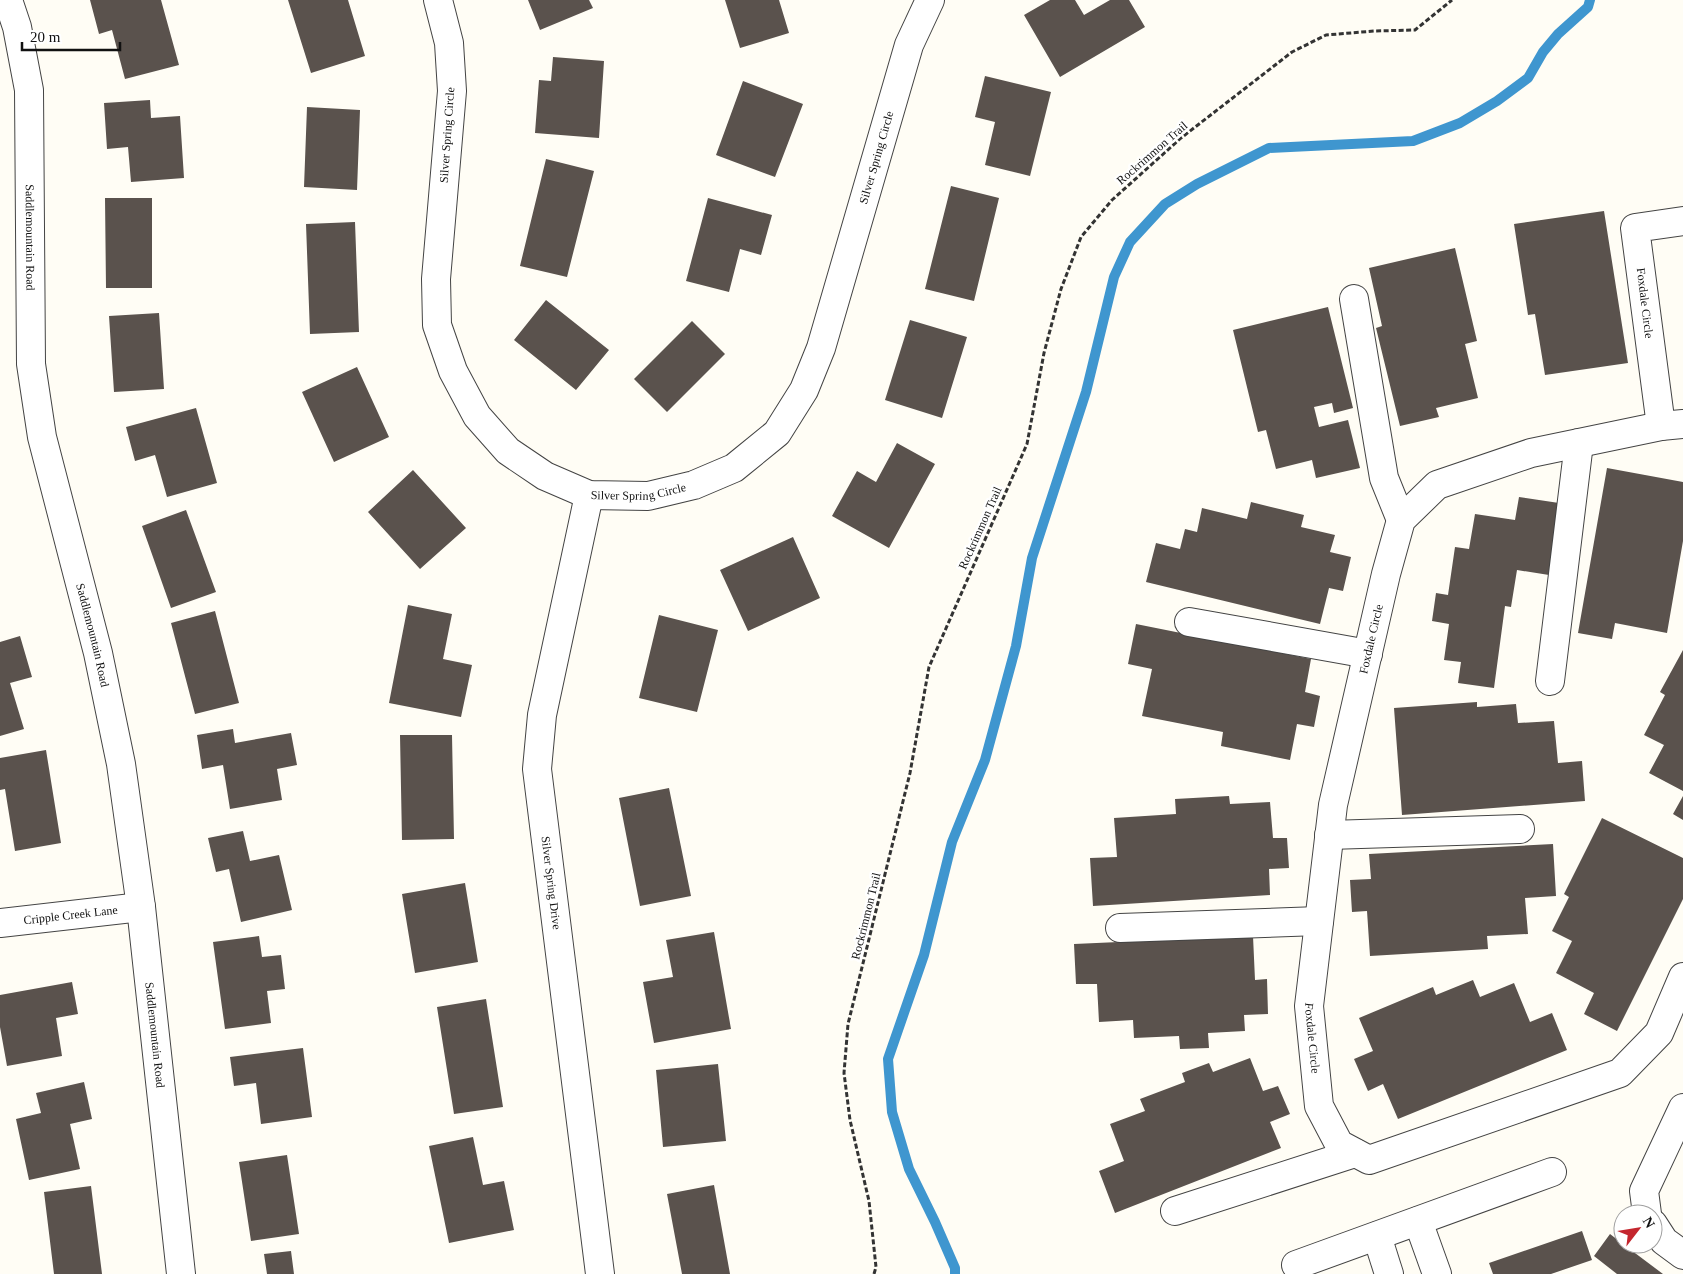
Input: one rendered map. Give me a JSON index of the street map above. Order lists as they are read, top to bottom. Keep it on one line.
{"streets":{"street":["Silver Spring Circle","Saddlemountain Road","Foxdale Circle","Silver Spring Drive","Cripple Creek Lane"],"path":["Rockrimmon Trail"]},"crossings":[["Silver Spring Circle","Silver Spring Drive"],["Saddlemountain Road","Cripple Creek Lane"]],"scale_bar":"20 m","north":"top right"}
